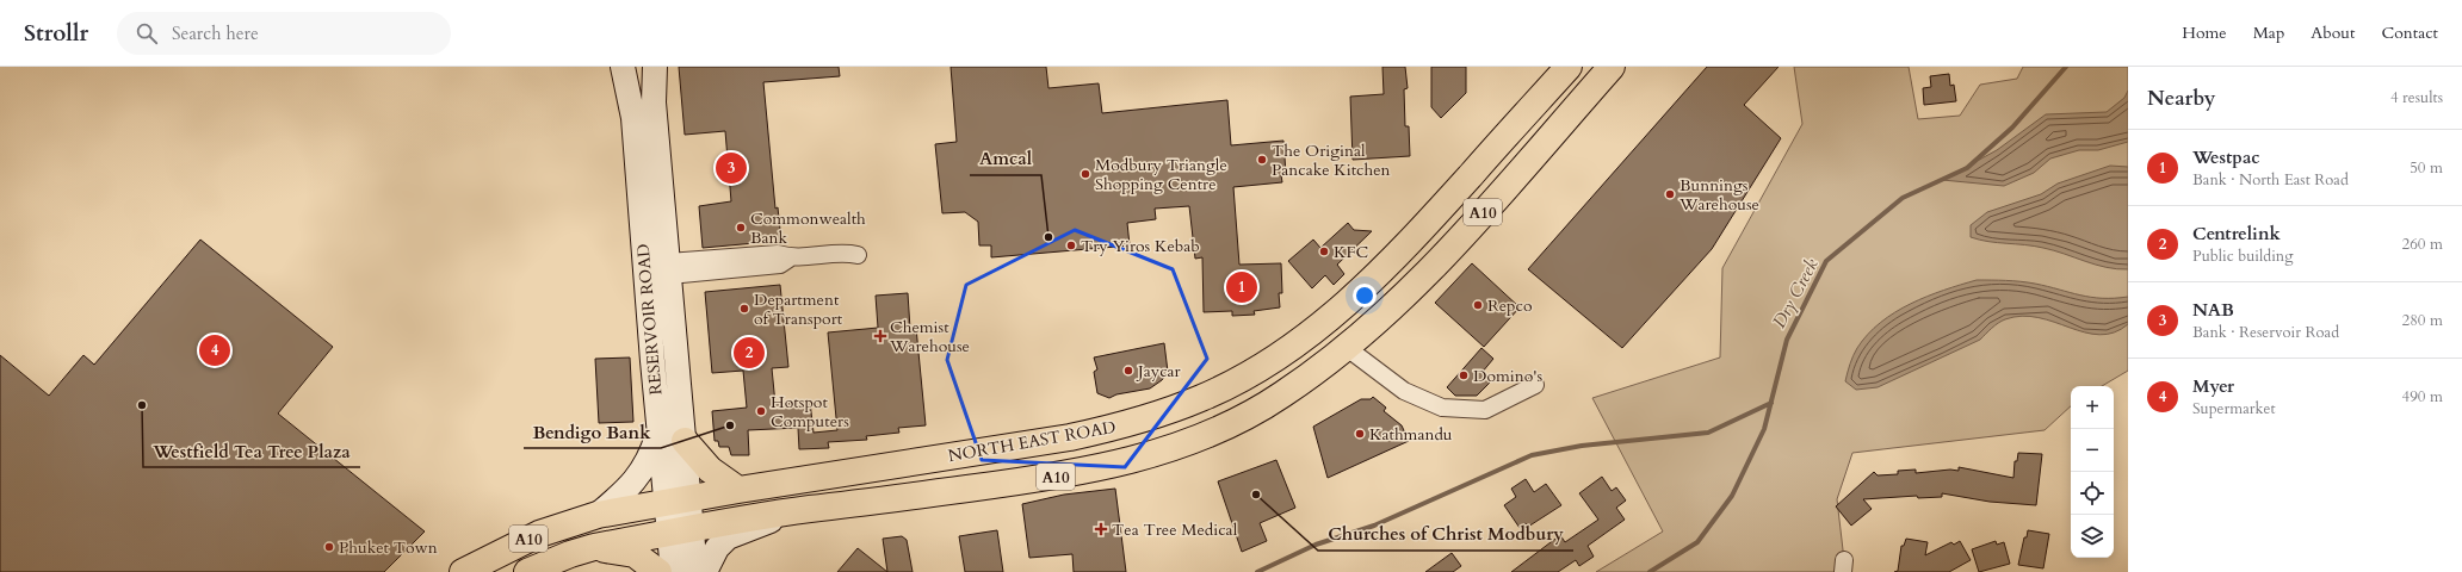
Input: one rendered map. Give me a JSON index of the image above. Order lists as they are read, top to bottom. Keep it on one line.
{"streets":{"highway":["A10","NORTH EAST ROAD"],"main road":["RESERVOIR ROAD"]},"crossings":[["A10","RESERVOIR ROAD"],["RESERVOIR ROAD","NORTH EAST ROAD"]],"water":["Dry Creek"],"places":{"other":["The Original Pancake Kitchen","Modbury Triangle Shopping Centre","Bunnings Warehouse","Commonwealth Bank","Amcal","Try Yiros Kebab","KFC","Repco","Department of Transport","Jaycar","Domino's","Westfield Tea Tree Plaza","Hotspot Computers","Bendigo Bank","Kathmandu","Churches of Christ Modbury","Phuket Town"],"health":["Chemist Warehouse","Tea Tree Medical"]},"page":{"header":"Strollr","search":"Search here","nav":["Home","Map","About","Contact"],"heading":["Nearby","4 results"],"list":[{"mark":"1","name":"Westpac","note":"Bank · North East Road","value":"50 m"},{"mark":"2","name":"Centrelink","note":"Public building","value":"260 m"},{"mark":"3","name":"NAB","note":"Bank · Reservoir Road","value":"280 m"},{"mark":"4","name":"Myer","note":"Supermarket","value":"490 m"}],"pins":["3","1","4","2"],"map_buttons":["+","−"]}}
